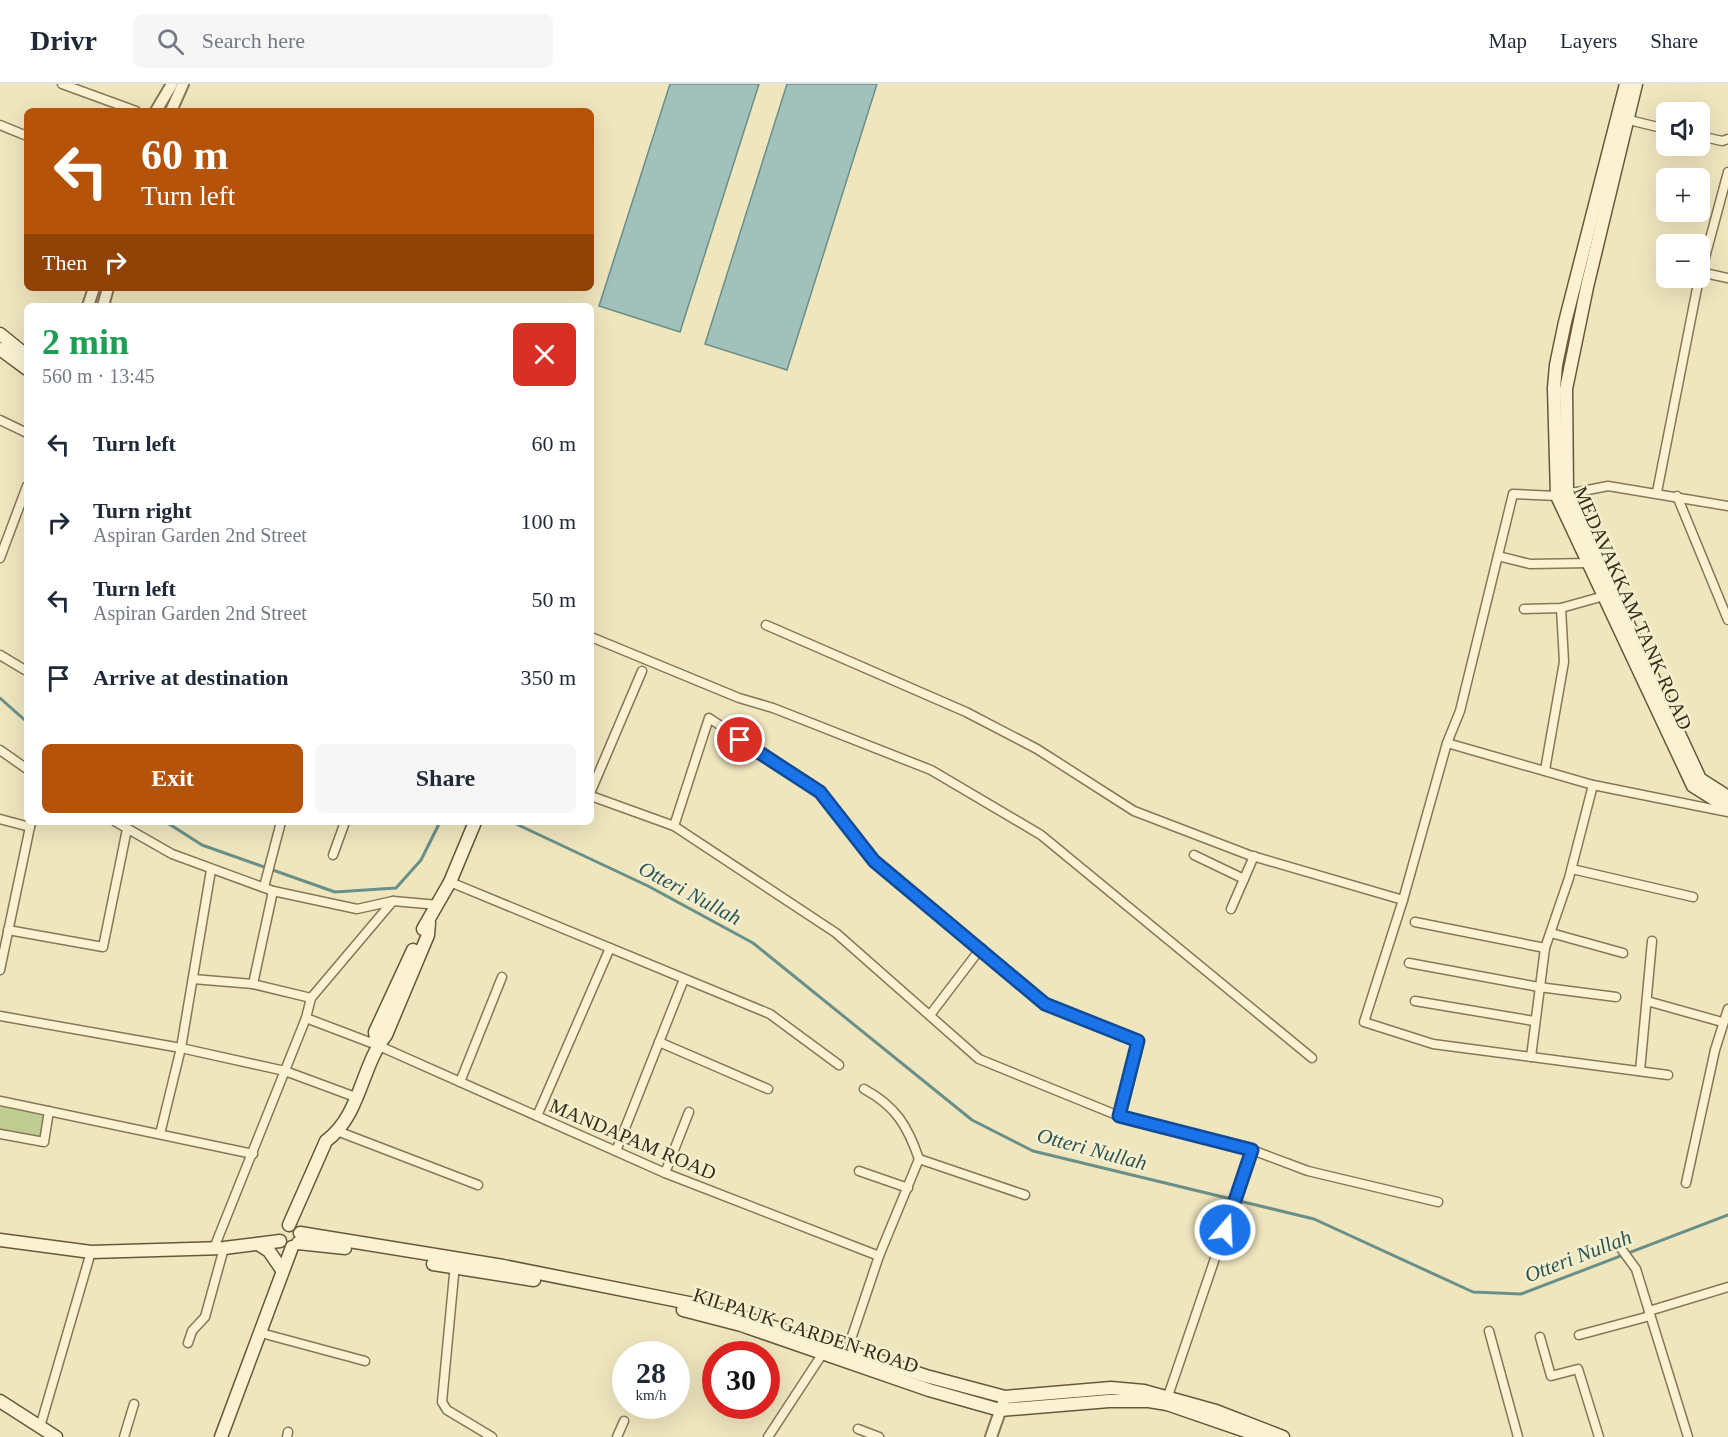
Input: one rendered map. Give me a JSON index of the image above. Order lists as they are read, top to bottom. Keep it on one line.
{"streets":{"main road":["MEDAVAKKAM TANK ROAD","KILPAUK GARDEN ROAD"],"street":["MANDAPAM ROAD"]},"water":["Otteri Nullah"],"page":{"header":"Drivr","search":"Search here","nav":["Map","Layers","Share"],"map_buttons":["+","−"],"turn":["60 m","Turn left"],"then":"Then","heading":["2 min","560 m · 13:45"],"list":[{"name":"Turn left","value":"60 m"},{"name":"Turn right","note":"Aspiran Garden 2nd Street","value":"100 m"},{"name":"Turn left","note":"Aspiran Garden 2nd Street","value":"50 m"},{"name":"Arrive at destination","value":"350 m"}],"buttons":["Exit","Share"],"speed":"28 km/h","limit":"30"}}
